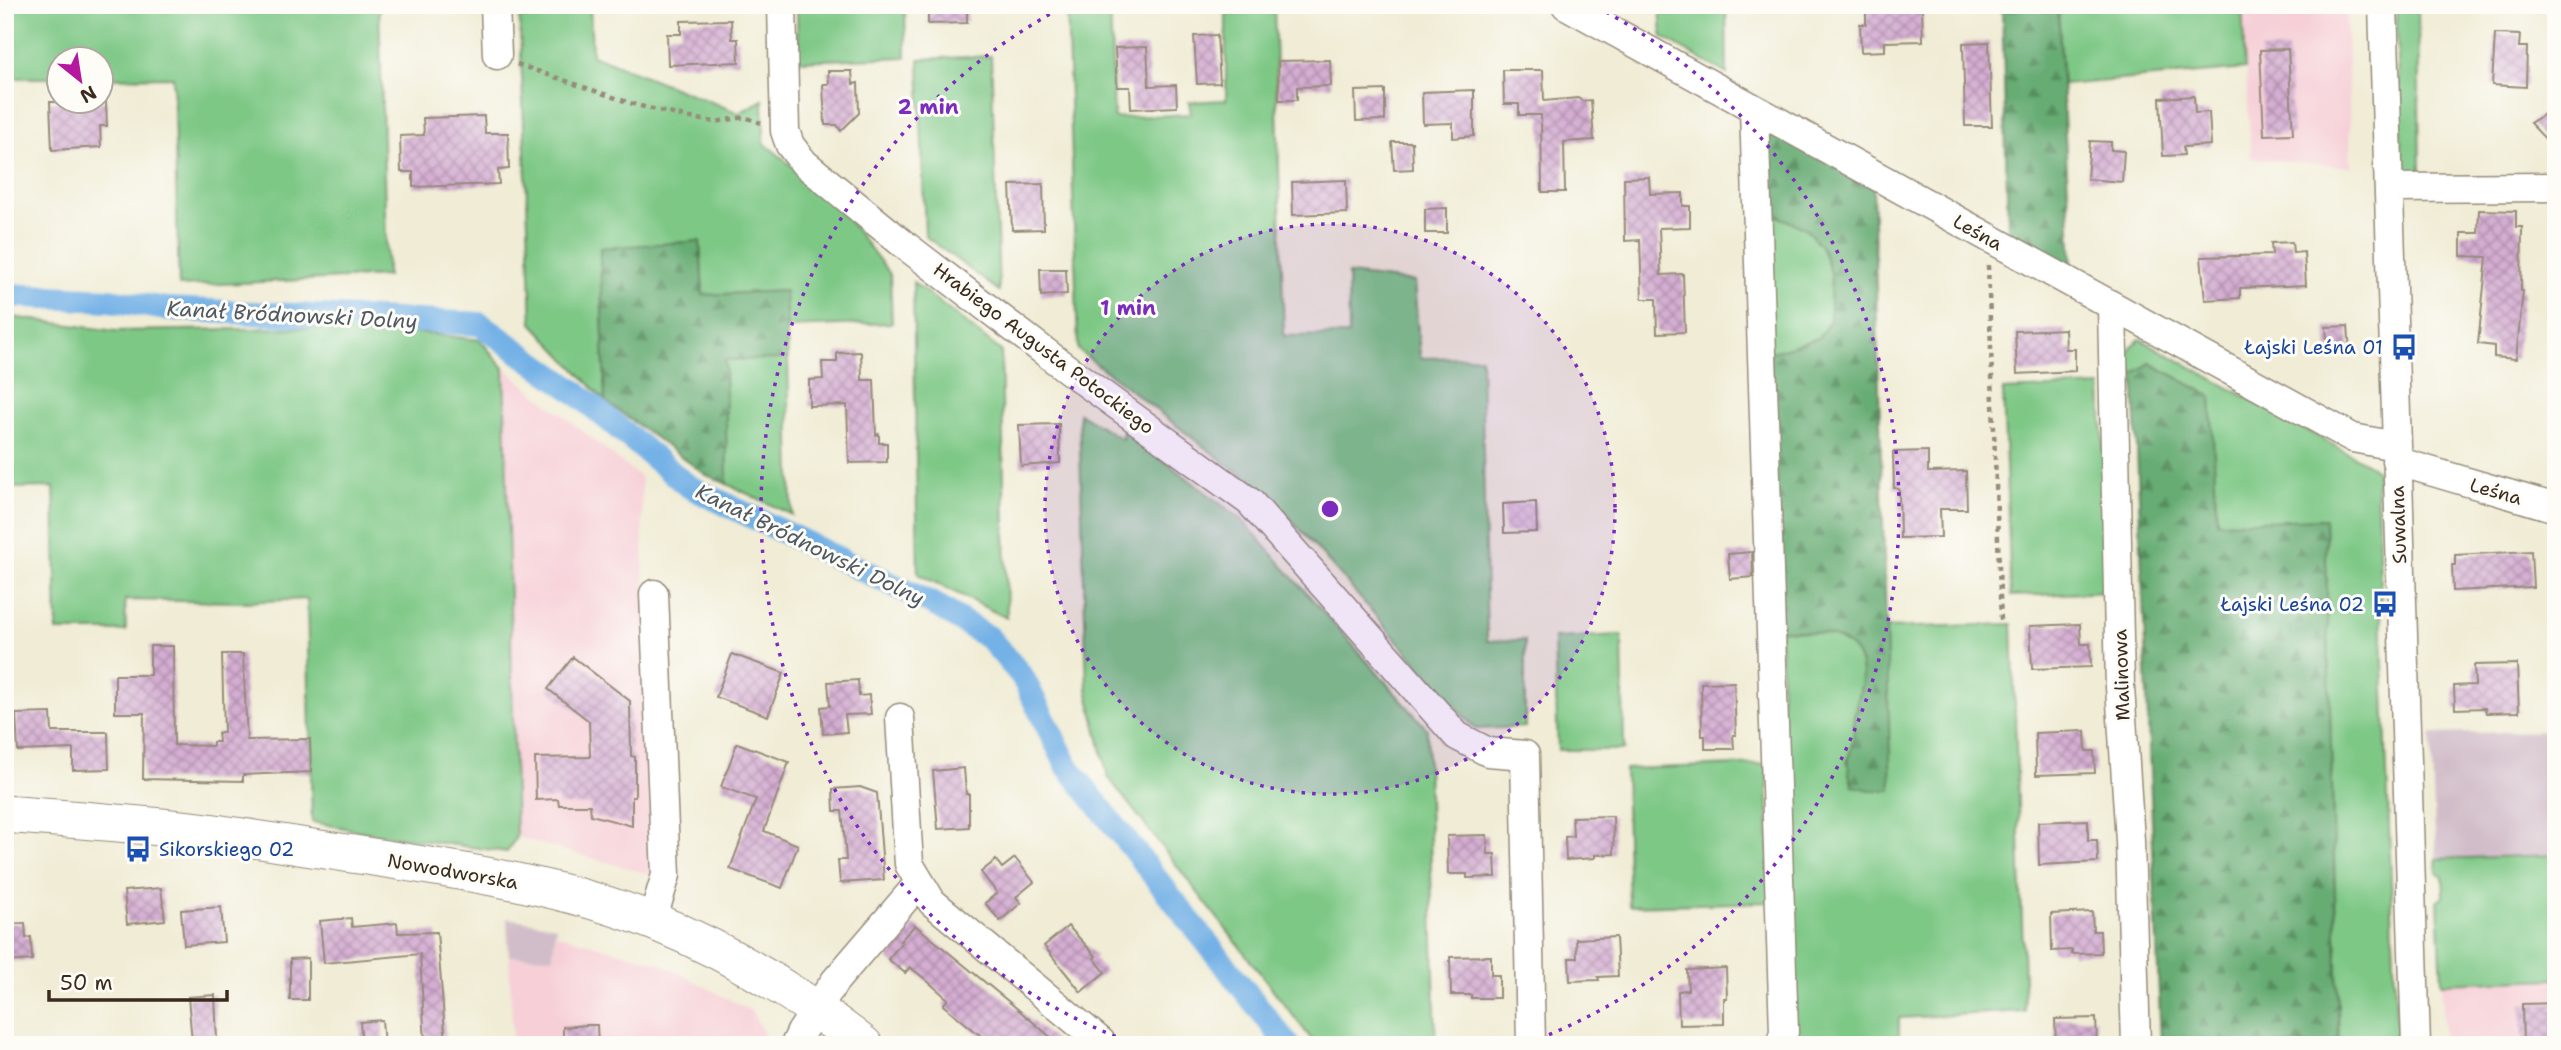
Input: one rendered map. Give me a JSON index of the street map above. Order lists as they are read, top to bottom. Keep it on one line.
{"streets":{"main road":["Nowodworska"],"street":["Leśna","Hrabiego Augusta Potockiego","Suwalna","Malinowa"]},"crossings":[["Leśna","Suwalna"],["Leśna","Malinowa"]],"water":["Kanał Bródnowski Dolny"],"places":{"bus stop":["Łajski Leśna 01","Łajski Leśna 02","Sikorskiego 02"]},"scale_bar":"50 m","north":"bottom right","rings":["2 min","1 min"]}
